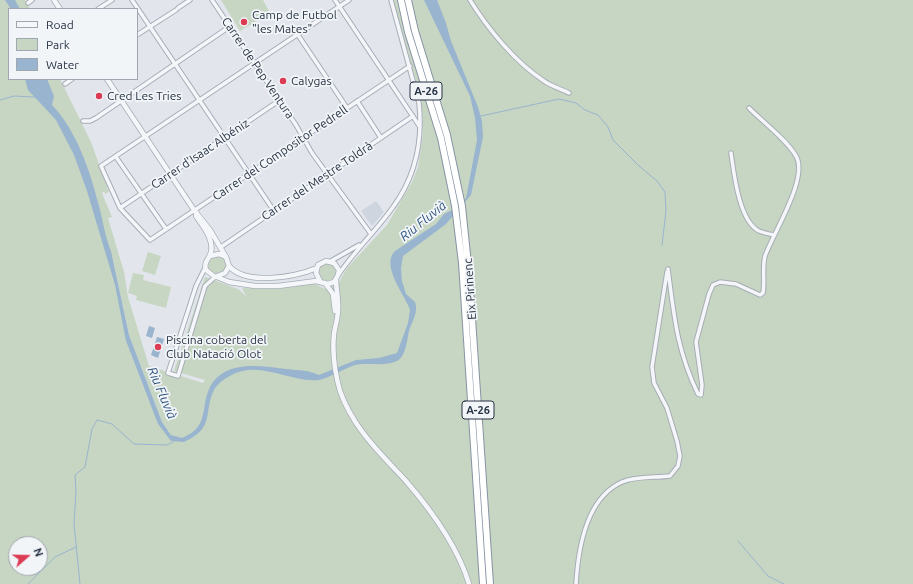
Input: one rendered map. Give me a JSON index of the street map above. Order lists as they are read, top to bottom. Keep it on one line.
{"streets":{"highway":["A-26","Eix Pirinenc"],"street":["Carrer de Pep Ventura","Carrer del Compositor Pedrell","Carrer d'Isaac Albéniz","Carrer del Mestre Toldrà"]},"crossings":[["Carrer de Pep Ventura","Carrer del Compositor Pedrell"],["Carrer de Pep Ventura","Carrer d'Isaac Albéniz"],["Carrer de Pep Ventura","Carrer del Mestre Toldrà"],["Carrer del Compositor Pedrell","Carrer d'Isaac Albéniz"]],"water":["Riu Fluvià"],"places":["Camp de Futbol \"les Mates\"","Calygas","Cred Les Tries","Piscina coberta del Club Natació Olot"],"legend":["Road","Park","Water"],"north":"right"}
